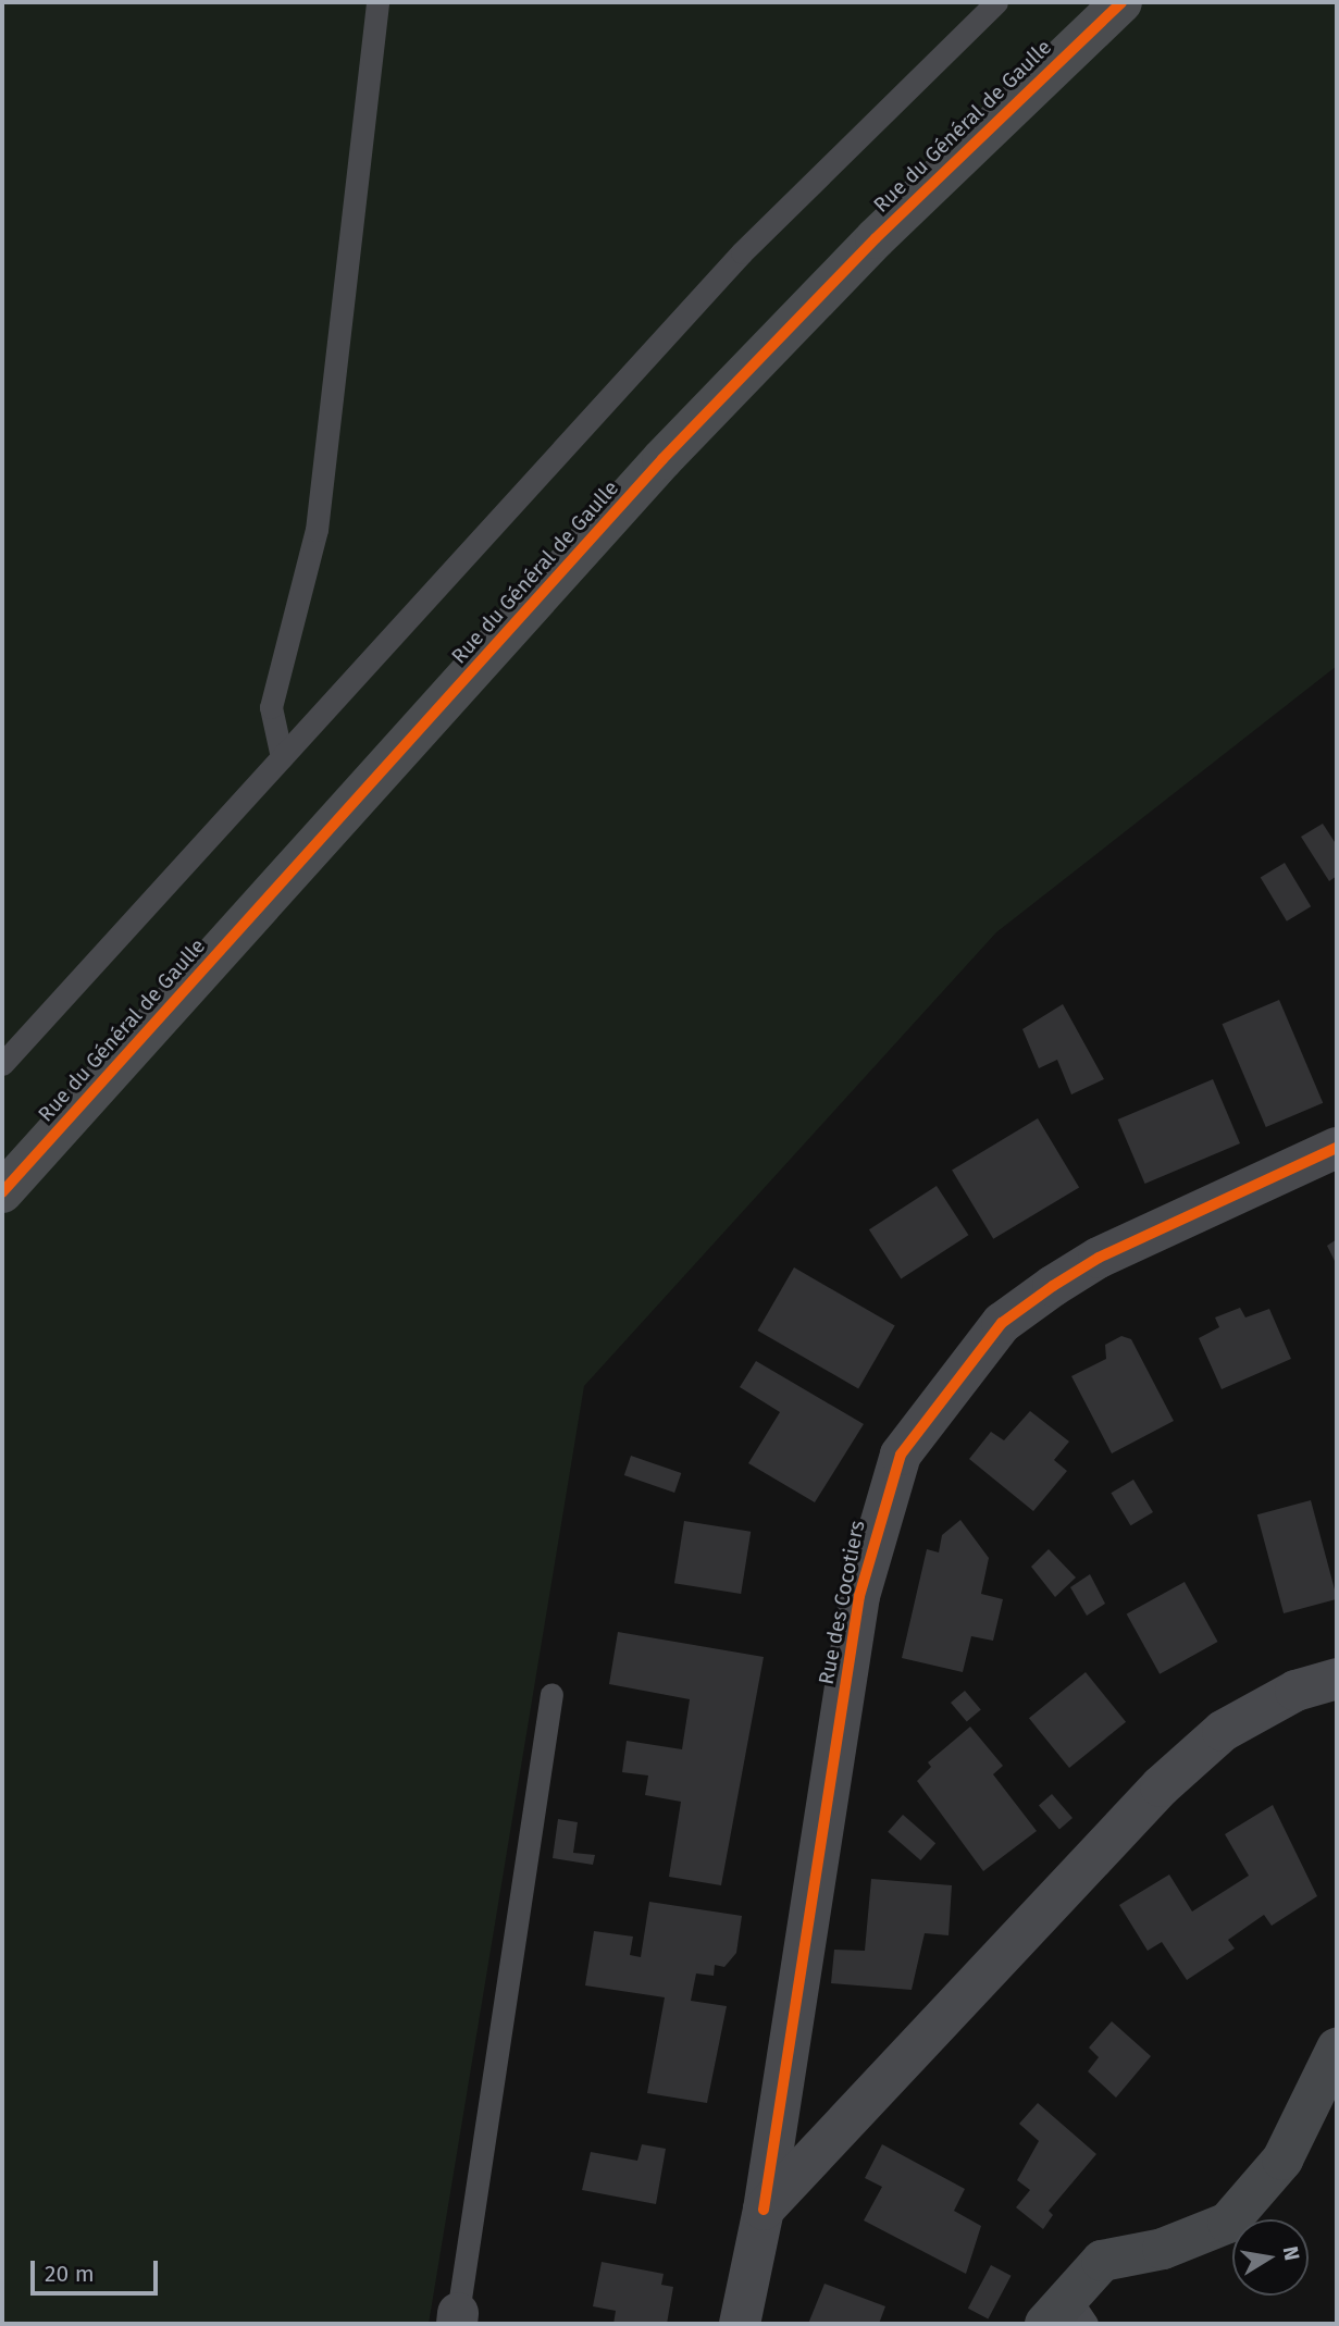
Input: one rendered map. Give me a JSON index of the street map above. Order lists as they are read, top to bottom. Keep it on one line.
{"streets":{"main road":["Rue du Général de Gaulle"],"street":["Rue des Cocotiers"]},"scale_bar":"20 m","north":"right"}
